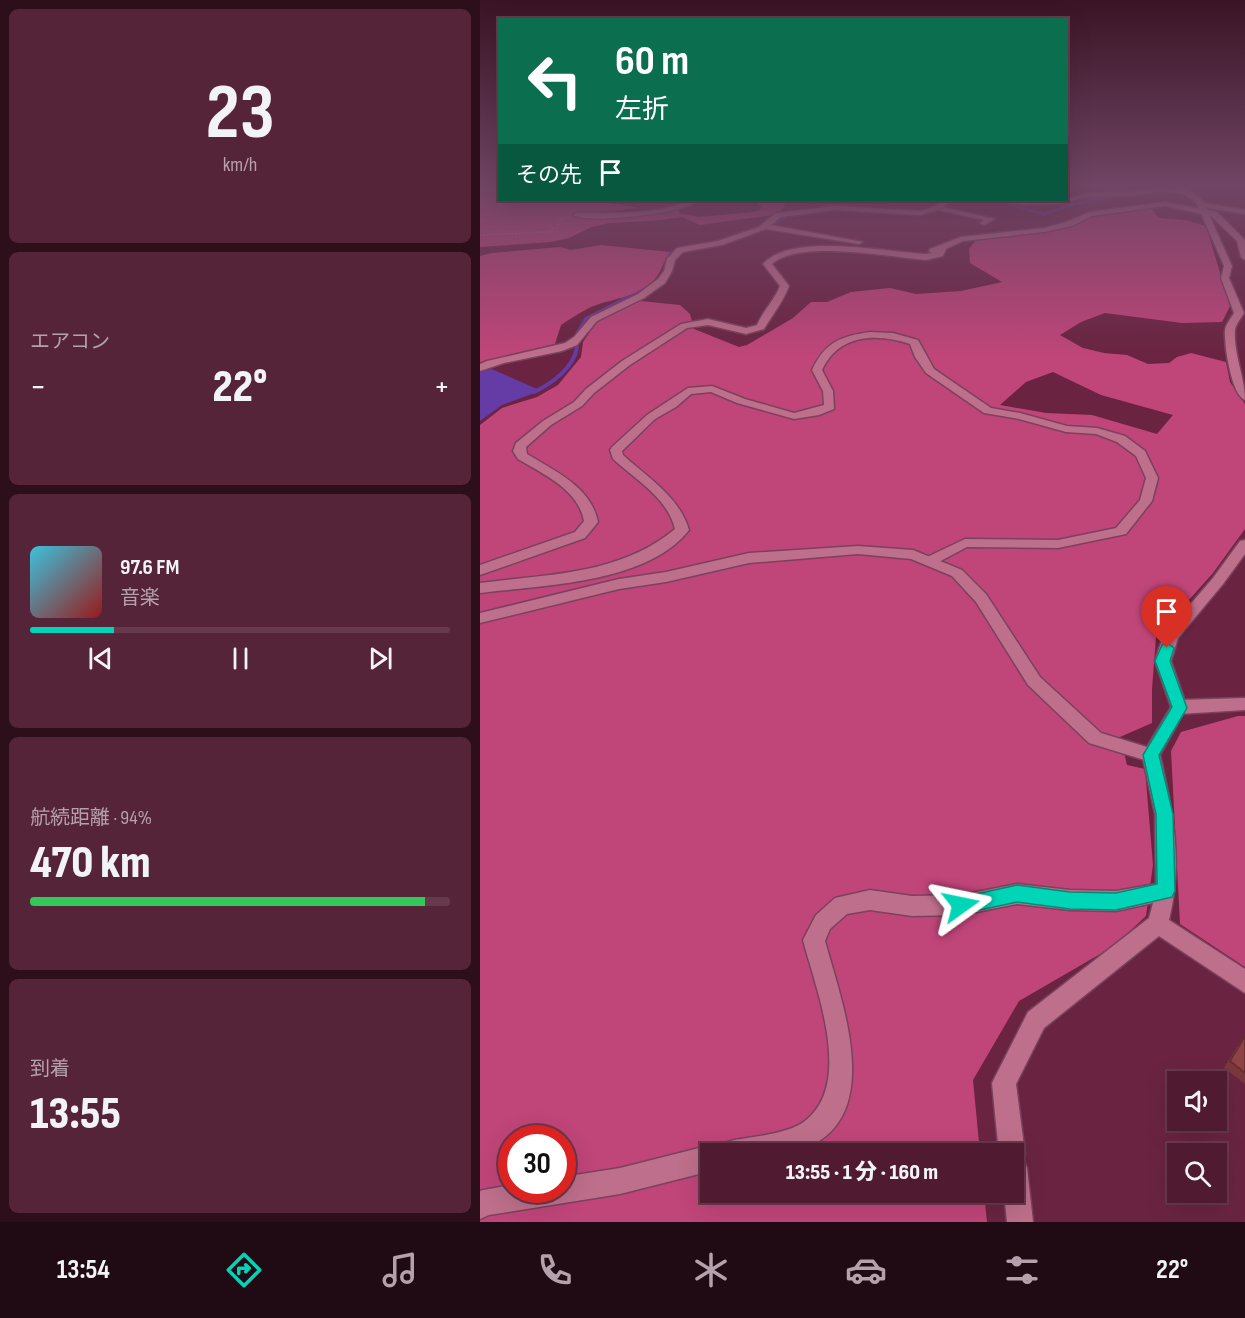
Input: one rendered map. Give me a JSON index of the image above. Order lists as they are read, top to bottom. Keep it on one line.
{"page":{"tile":[["23","km/h"],"エアコン",["航続距離 · 94%","470 km"],["到着","13:55"]],"turn":["60 m","左折"],"then":"その先","heat":["−","22°","+"],"song":["97.6 FM","音楽"],"limit":"30","trip":"13:55 · 1 分 · 160 m","tabs":["13:54","22°"]}}
